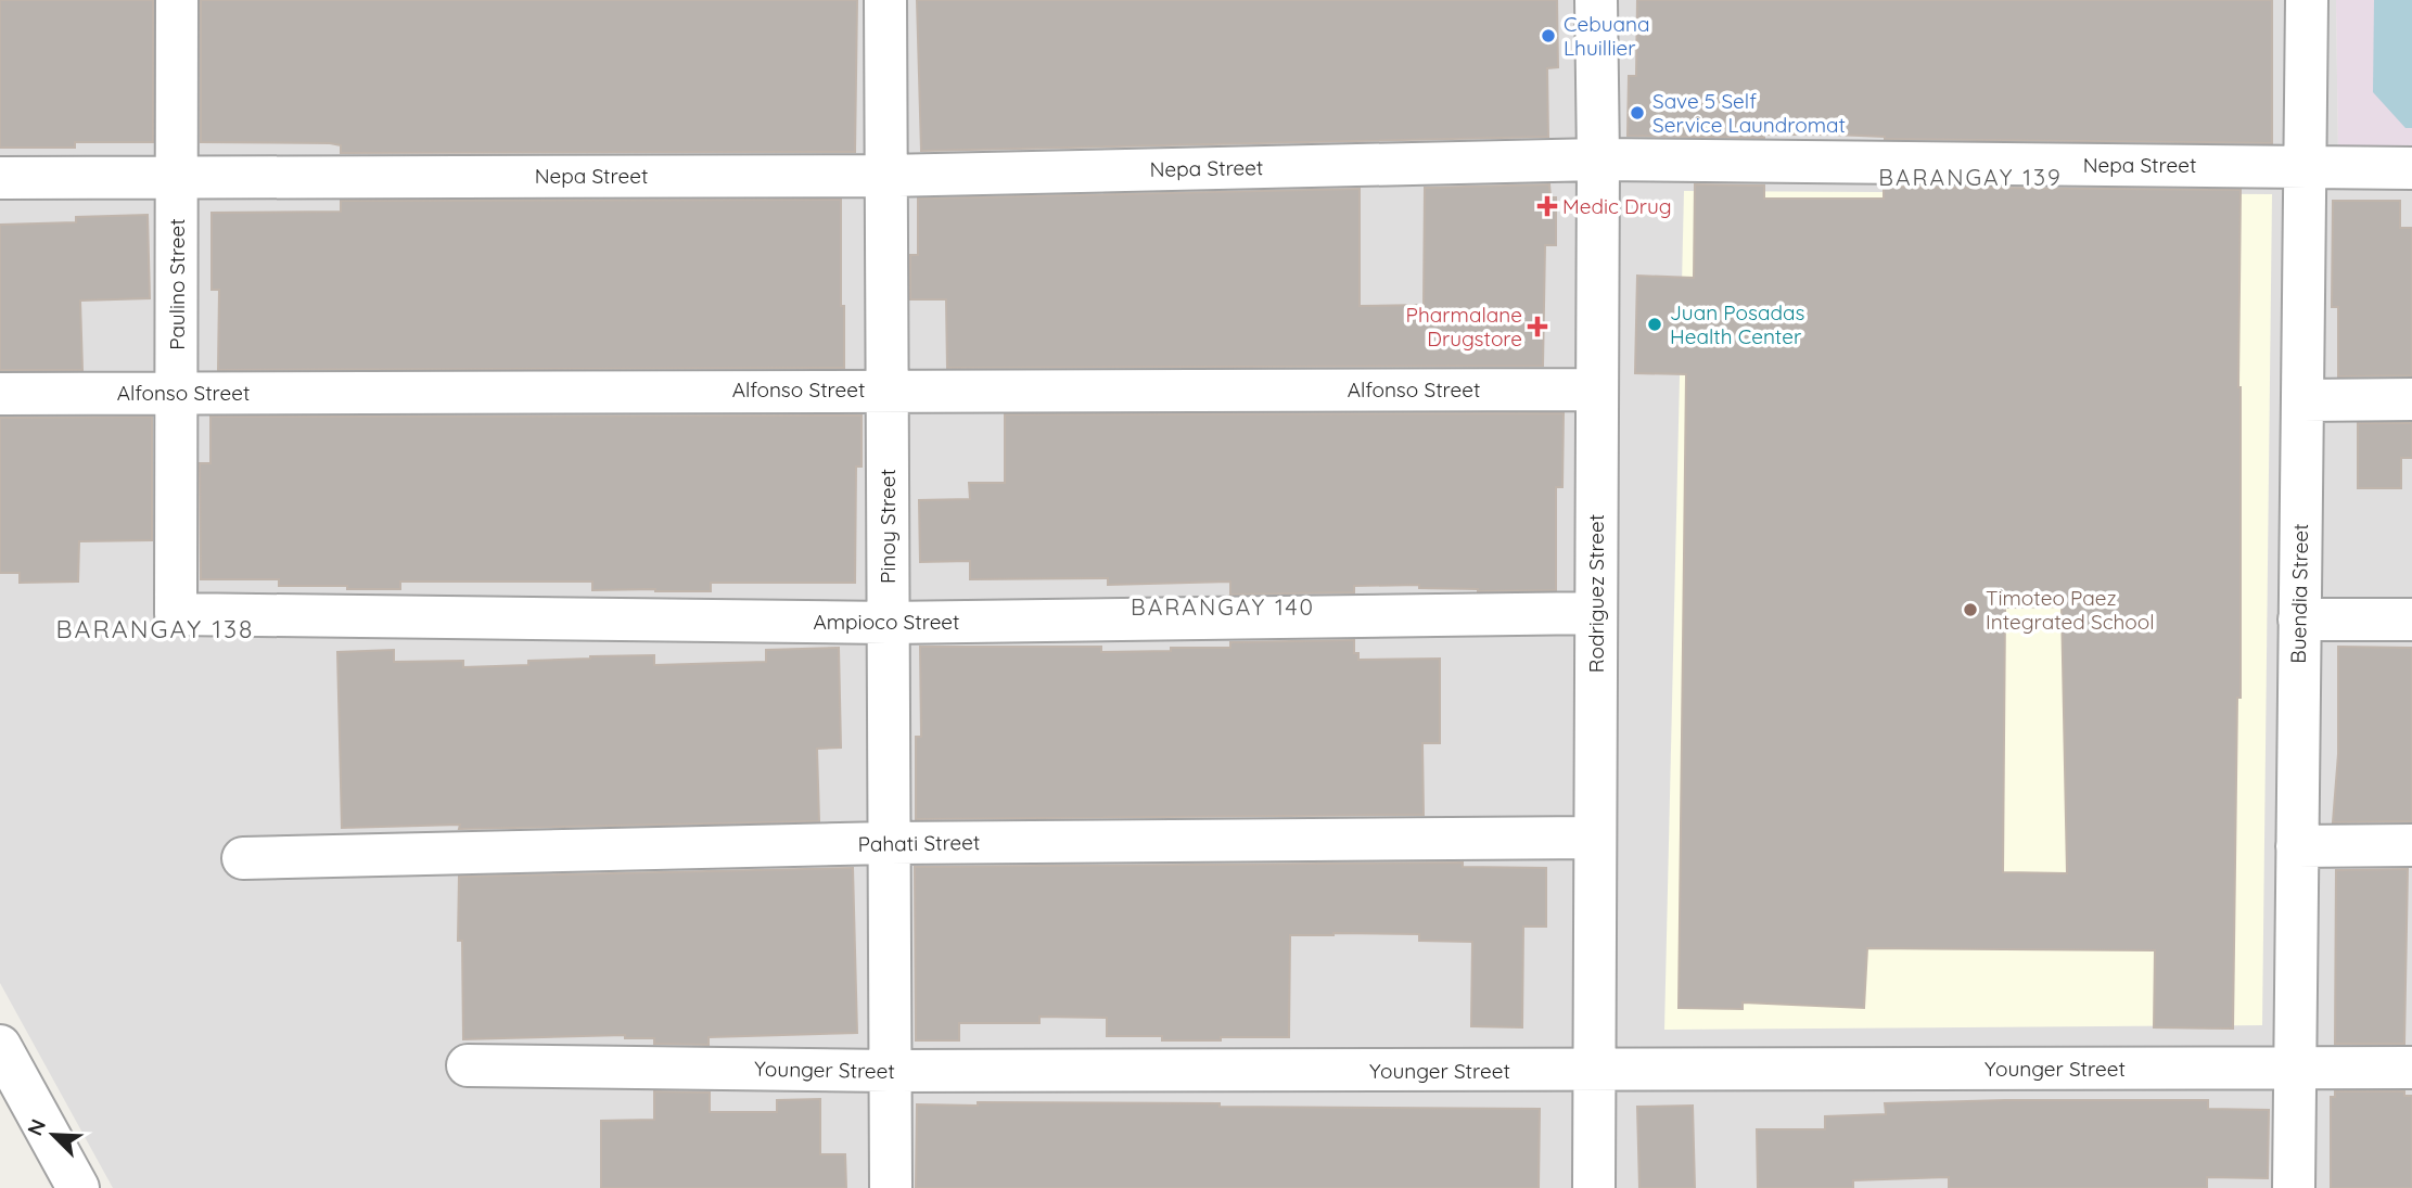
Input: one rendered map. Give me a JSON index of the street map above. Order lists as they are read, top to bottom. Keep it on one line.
{"streets":{"street":["Nepa Street","Paulino Street","Alfonso Street","Pinoy Street","Rodriguez Street","Buendia Street","Ampioco Street","Pahati Street","Younger Street"]},"crossings":[["Nepa Street","Paulino Street"],["Nepa Street","Pinoy Street"],["Nepa Street","Rodriguez Street"],["Nepa Street","Buendia Street"],["Paulino Street","Alfonso Street"],["Paulino Street","Ampioco Street"],["Alfonso Street","Pinoy Street"],["Alfonso Street","Rodriguez Street"],["Pinoy Street","Ampioco Street"],["Pinoy Street","Pahati Street"],["Pinoy Street","Younger Street"],["Rodriguez Street","Ampioco Street"],["Rodriguez Street","Pahati Street"],["Rodriguez Street","Younger Street"],["Buendia Street","Younger Street"]],"districts":["BARANGAY 139","BARANGAY 140","BARANGAY 138"],"places":{"other":["Cebuana Lhuillier","Save 5 Self Service Laundromat","Juan Posadas Health Center","Timoteo Paez Integrated School"],"health":["Medic Drug","Pharmalane Drugstore"]},"north":"top left"}
